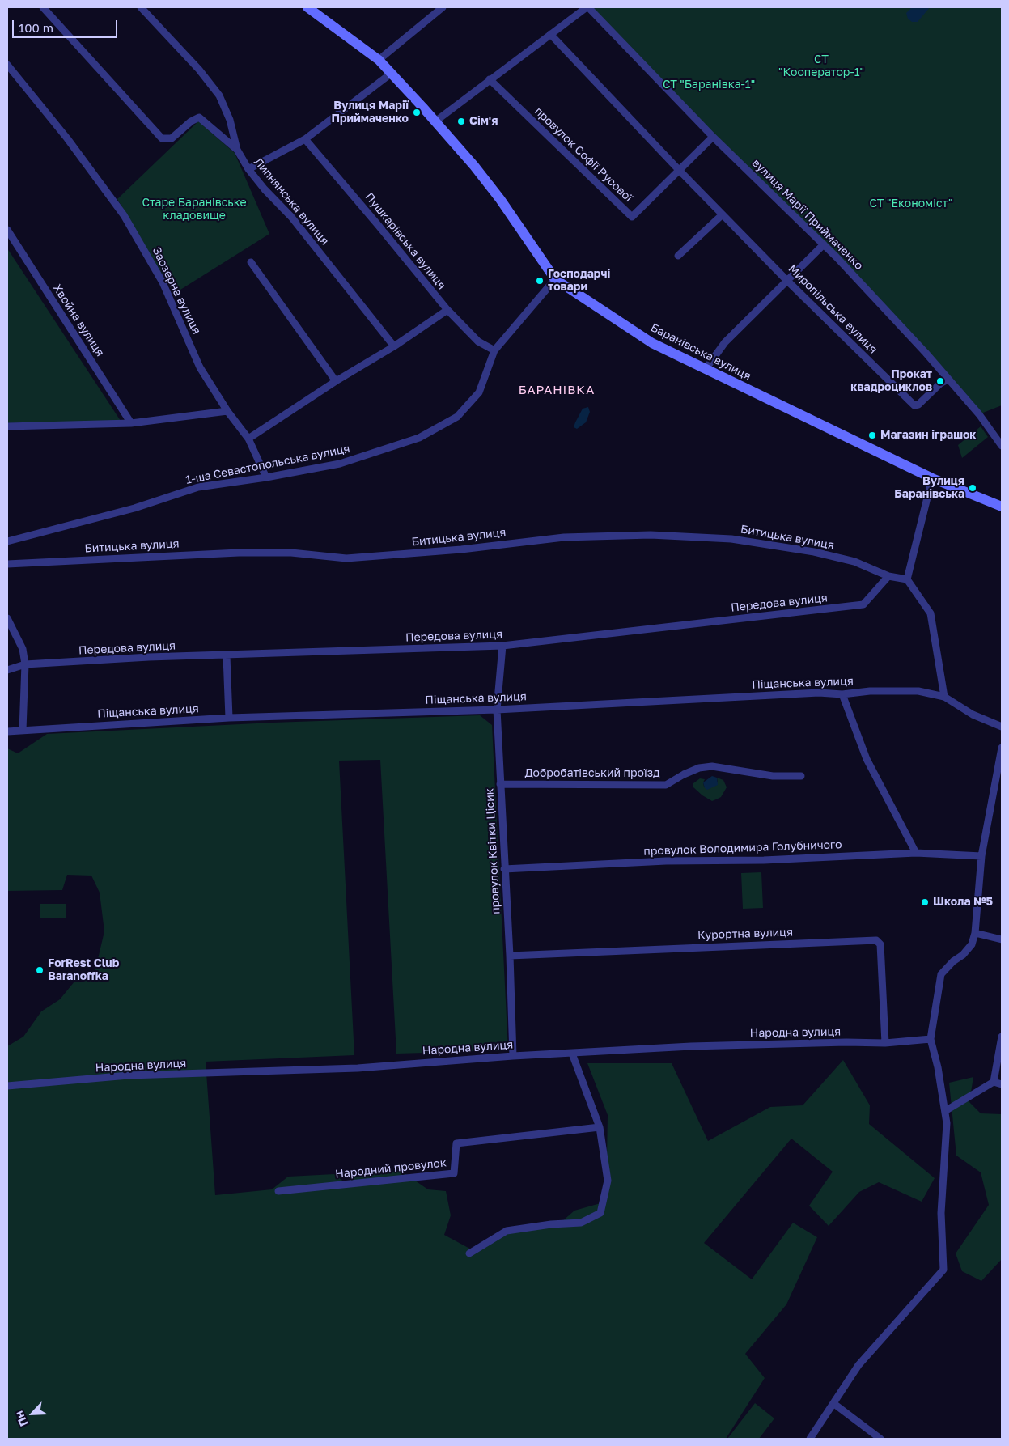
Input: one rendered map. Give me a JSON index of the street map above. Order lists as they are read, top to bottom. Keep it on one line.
{"streets":{"main road":["Баранівська вулиця"],"street":["провулок Софії Русової","Липнянська вулиця","вулиця Марії Приймаченко","Пушкарівська вулиця","Заозерна вулиця","Миропільська вулиця","Хвойна вулиця","1-ша Севастопольська вулиця","Битицька вулиця","Передова вулиця","Піщанська вулиця","Добробатівський проїзд","провулок Володимира Голубничого","провулок Квітки Цісик","Курортна вулиця","Народна вулиця","Народний провулок"]},"crossings":[["провулок Софії Русової","вулиця Марії Приймаченко"],["провулок Софії Русової","Миропільська вулиця"],["вулиця Марії Приймаченко","Миропільська вулиця"],["вулиця Марії Приймаченко","Баранівська вулиця"],["Пушкарівська вулиця","1-ша Севастопольська вулиця"],["Заозерна вулиця","1-ша Севастопольська вулиця"],["Баранівська вулиця","1-ша Севастопольська вулиця"],["Битицька вулиця","Передова вулиця"],["Передова вулиця","провулок Квітки Цісик"],["Піщанська вулиця","провулок Квітки Цісик"],["Добробатівський проїзд","провулок Квітки Цісик"],["провулок Володимира Голубничого","провулок Квітки Цісик"],["провулок Квітки Цісик","Курортна вулиця"],["провулок Квітки Цісик","Народна вулиця"],["Курортна вулиця","Народна вулиця"]],"districts":["БАРАНІВКА"],"parks":["СТ \"Кооператор-1\"","СТ \"Баранівка-1\"","Старе Баранівське кладовище","СТ \"Економіст\""],"places":["Вулиця Марії Приймаченко","Сім'я","Господарчі товари","Прокат квадроциклов","Магазин іграшок","Вулиця Баранівська","Школа №5","ForRest Club Baranoffka"],"scale_bar":"100 m","north":"bottom left"}
